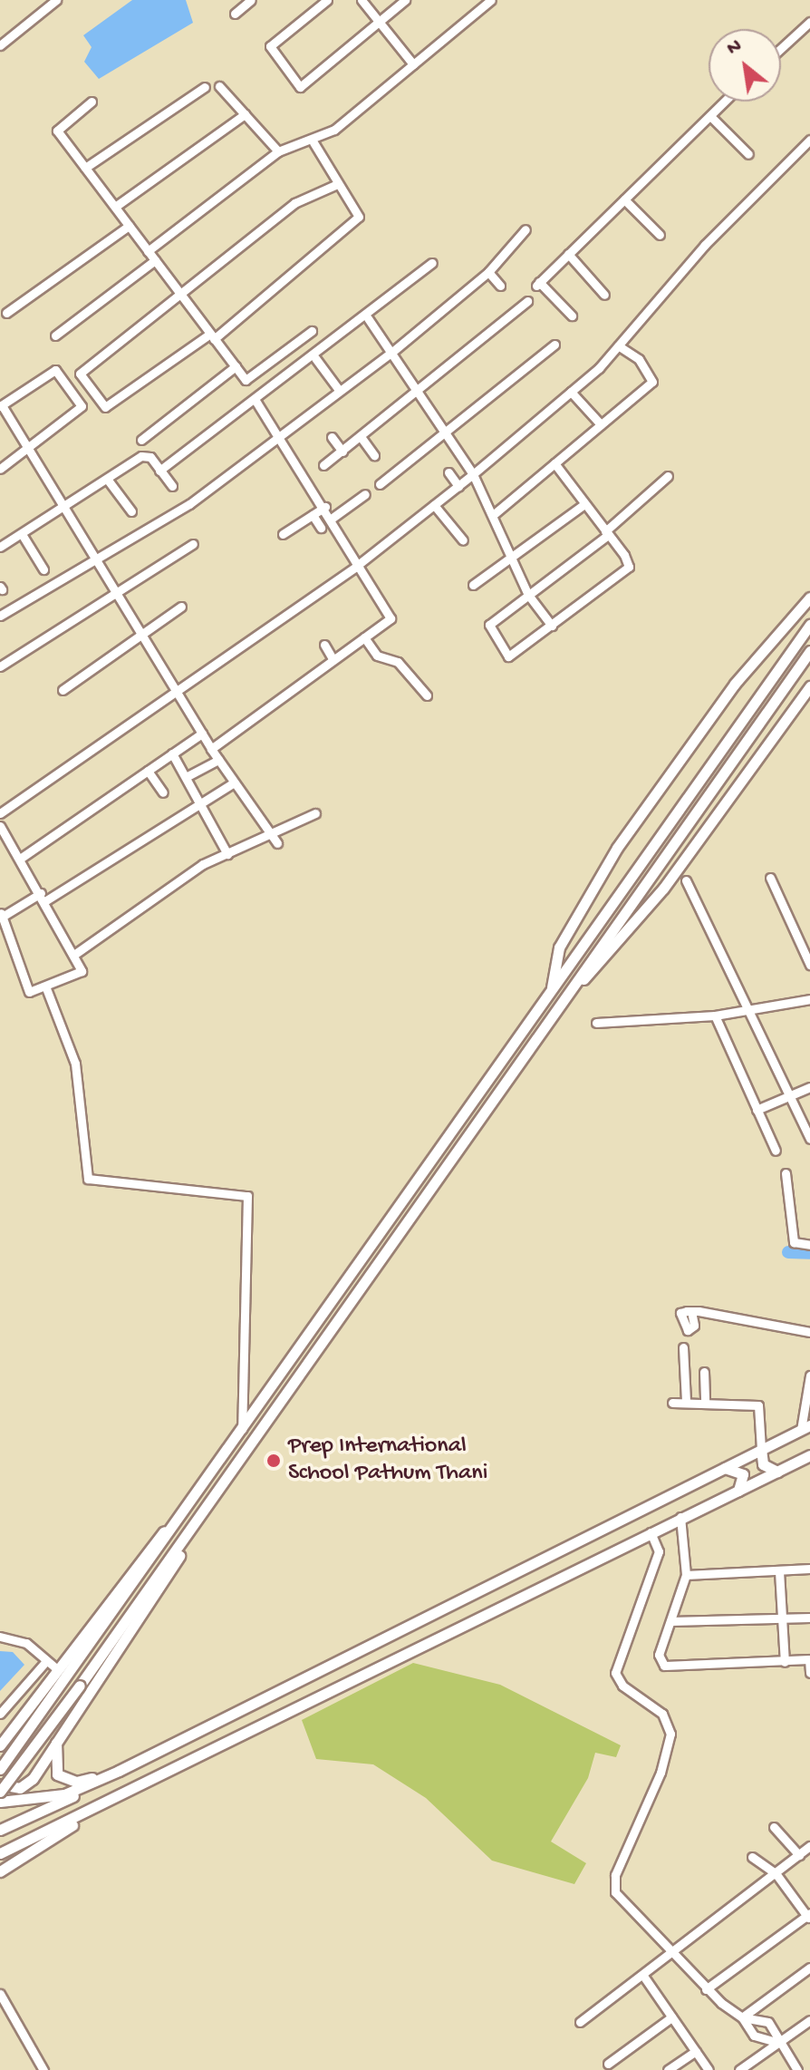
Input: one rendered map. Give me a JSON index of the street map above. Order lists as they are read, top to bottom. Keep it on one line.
{"places":["Prep International School Pathum Thani"],"north":"top left"}
